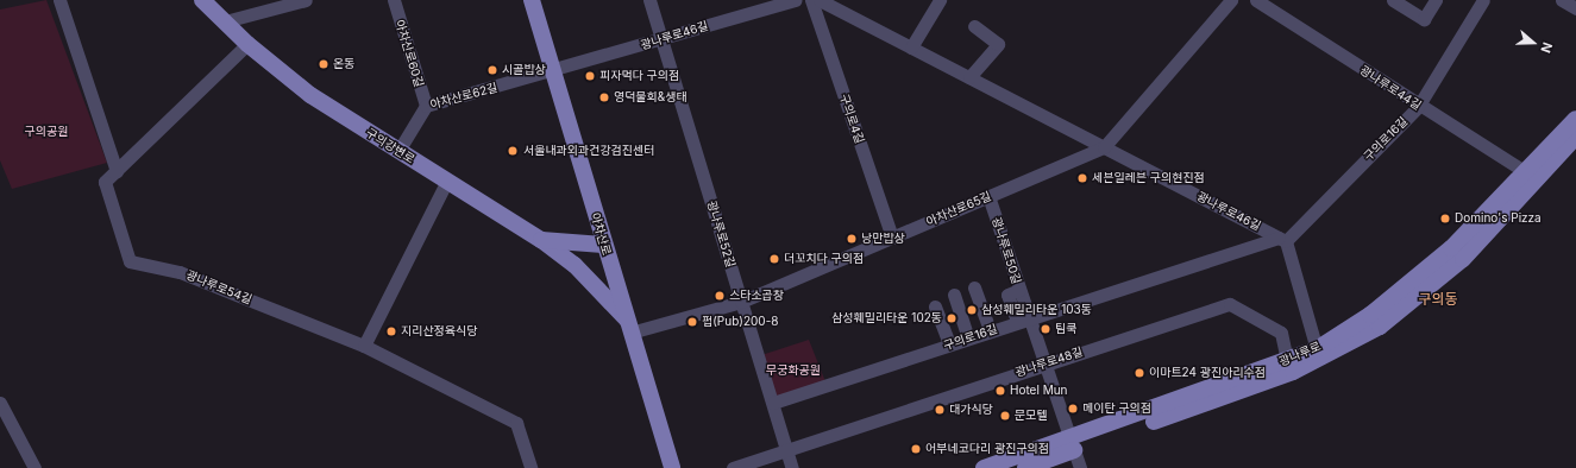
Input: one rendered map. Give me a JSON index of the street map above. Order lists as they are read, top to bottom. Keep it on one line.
{"streets":{"main road":["구의강변로","아차산로","광나루로"],"street":["광나루로46길","아차산로60길","광나루로44길","아차산로62길","구의로4길","구의로16길","아차산로65길","광나루로52길","광나루로50길","광나루로54길","광나루로48길"]},"crossings":[["광나루로46길","아차산로62길"],["광나루로46길","구의로16길"],["광나루로46길","아차산로65길"],["광나루로46길","아차산로"],["광나루로46길","광나루로52길"],["아차산로60길","아차산로62길"],["광나루로44길","구의로16길"],["광나루로44길","광나루로"],["아차산로62길","구의강변로"],["아차산로62길","아차산로"],["구의로4길","아차산로65길"],["구의로16길","광나루로52길"],["구의로16길","광나루로50길"],["구의강변로","아차산로"],["구의강변로","광나루로54길"],["아차산로65길","아차산로"],["아차산로65길","광나루로52길"],["아차산로65길","광나루로50길"],["광나루로52길","광나루로48길"],["광나루로50길","광나루로"],["광나루로50길","광나루로48길"],["광나루로","광나루로48길"]],"districts":["구의동"],"parks":["구의공원","무궁화공원"],"places":["온동","시골밥상","피자먹다 구의점","영덕물회&생태","서울내과외과건강검진센터","세븐일레븐 구의현진점","Domino's Pizza","낭만밥상","더꼬치다 구의점","스타소곱창","삼성훼밀리타운 103동","삼성훼밀리타운 102동","펍(Pub)200-8","팀쿡","지리산정육식당","이마트24 광진아리수점","Hotel Mun","메이탄 구의점","대가식당","문모텔","어부네코다리 광진구의점"],"north":"right"}
